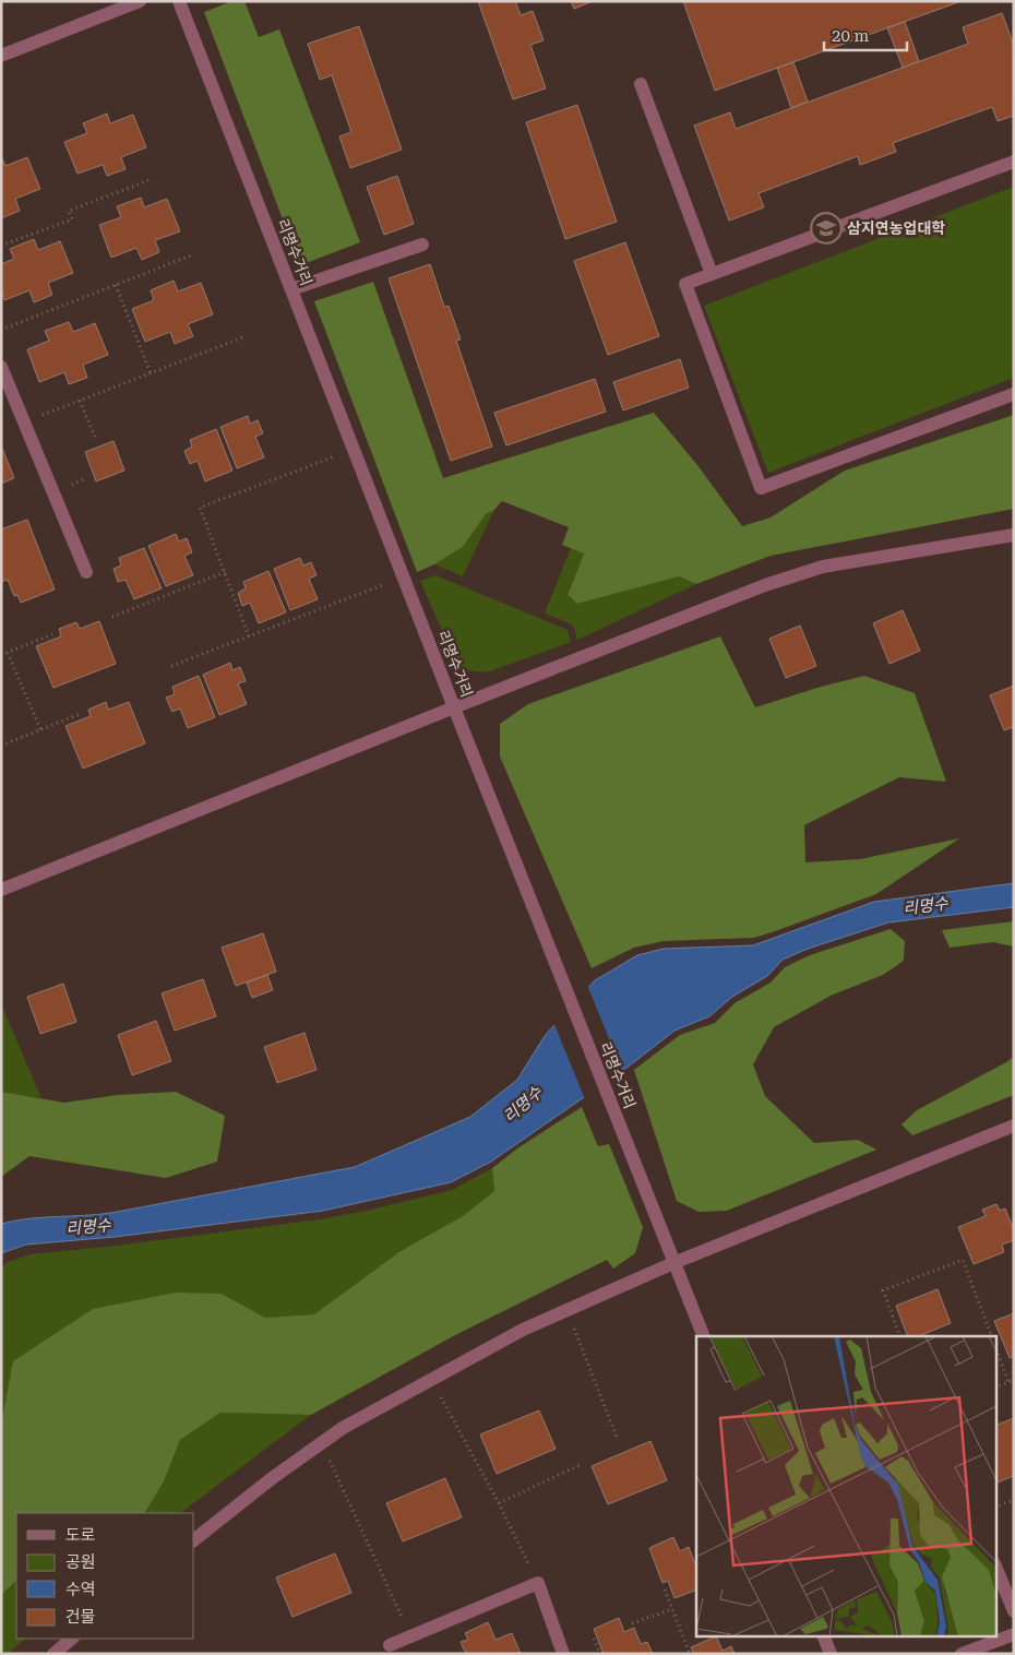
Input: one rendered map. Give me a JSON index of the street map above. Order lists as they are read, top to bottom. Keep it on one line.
{"streets":{"street":["리명수거리"]},"water":["리명수"],"places":{"school or university":["삼지연농업대학"]},"legend":["도로","공원","수역","건물"],"scale_bar":"20 m"}
